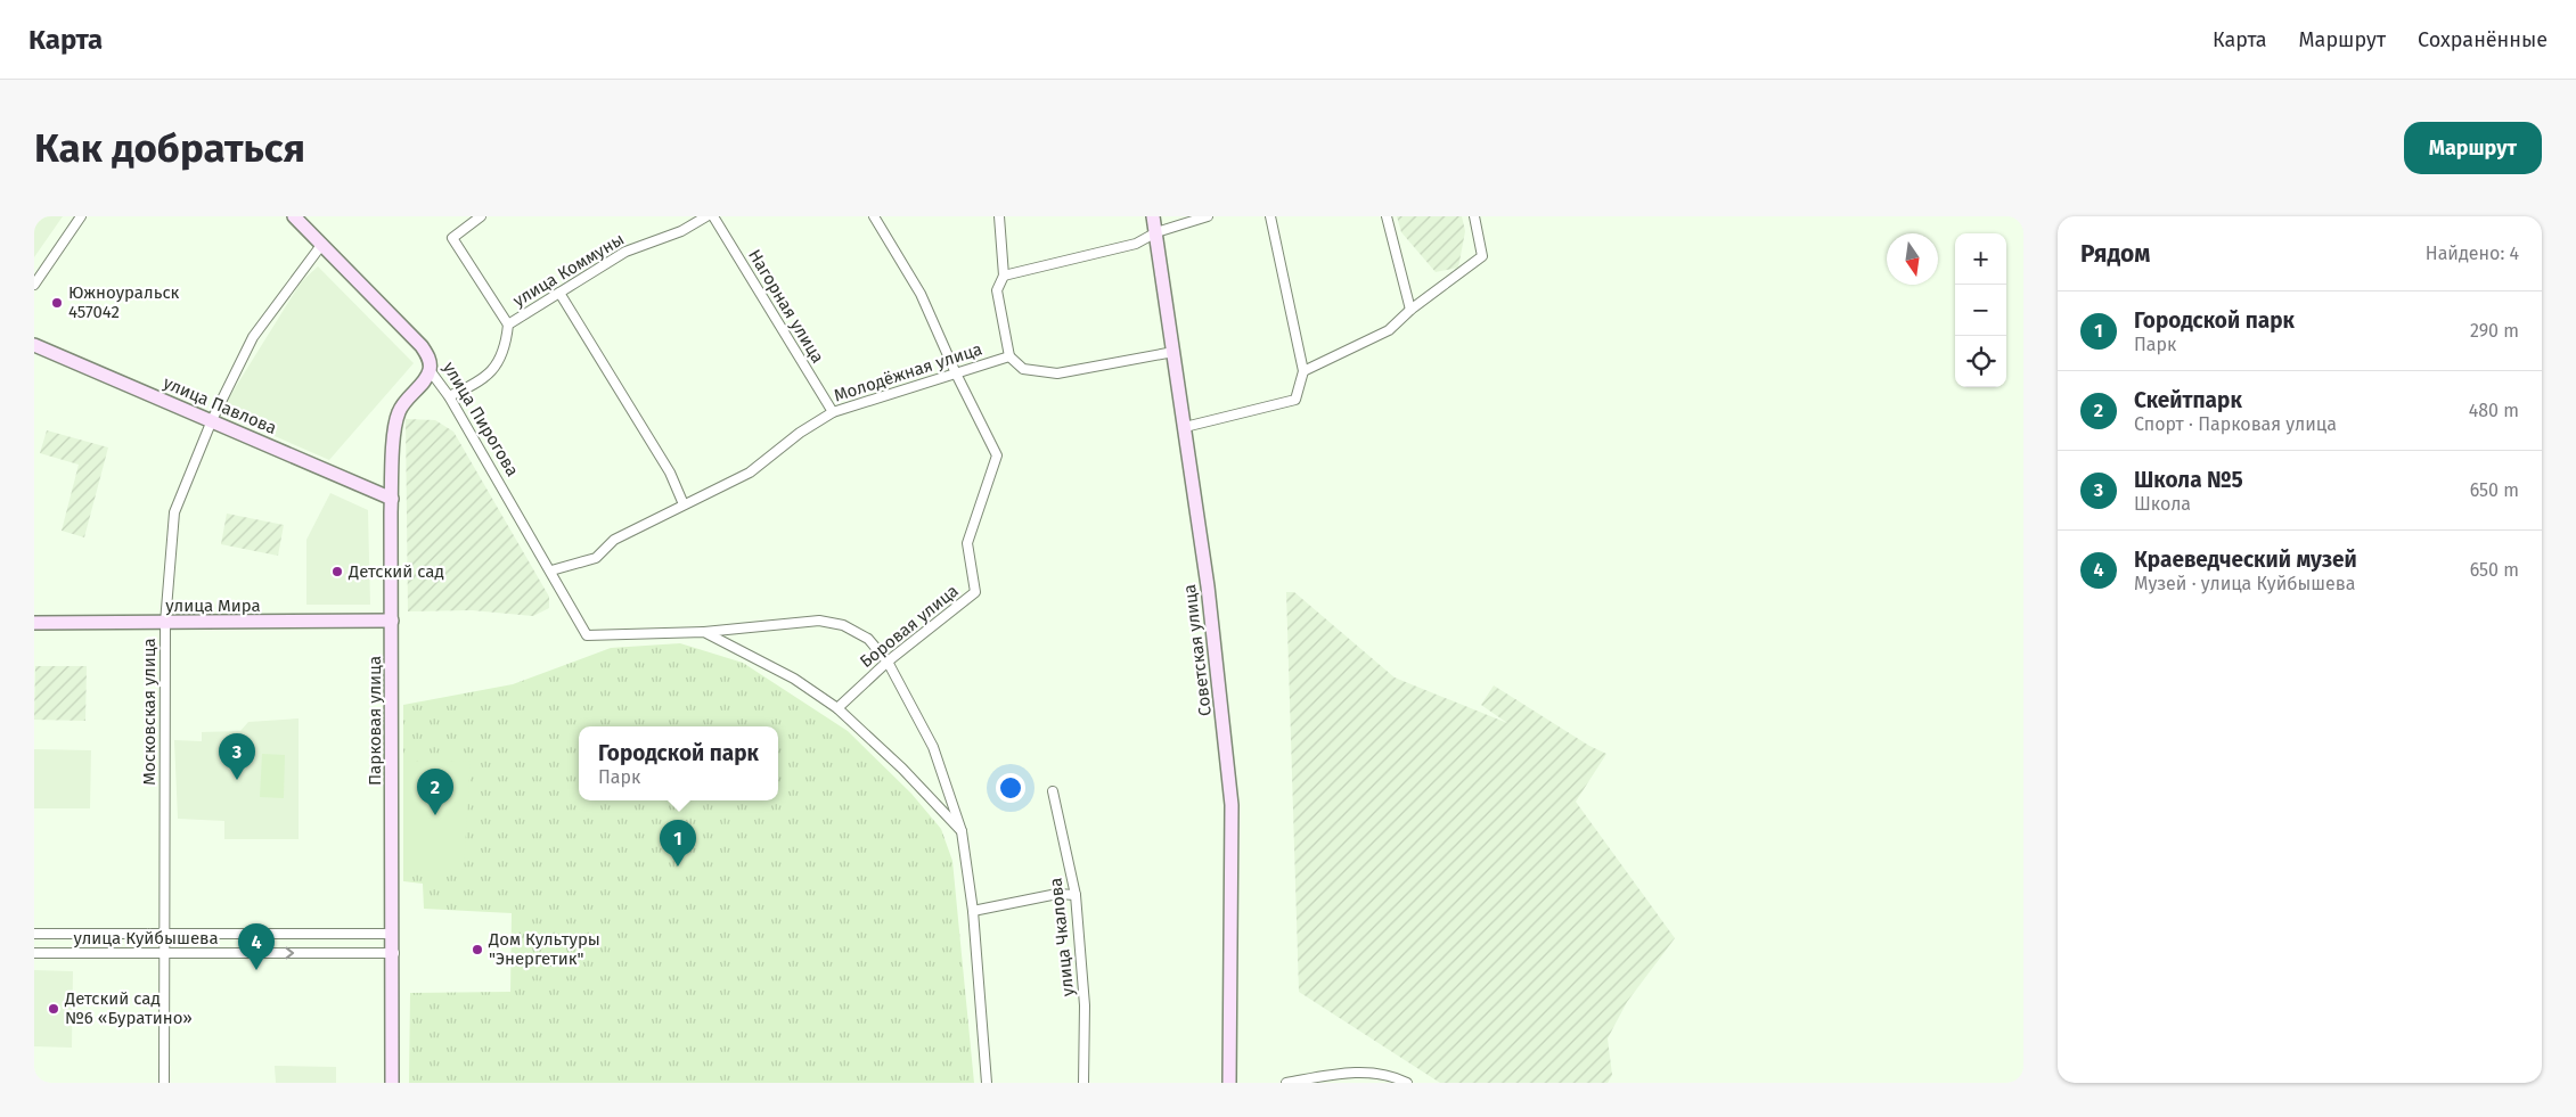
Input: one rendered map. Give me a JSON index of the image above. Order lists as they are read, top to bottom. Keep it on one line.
{"streets":{"street":["улица Коммуны","Нагорная улица","Молодёжная улица","улица Павлова","улица Пирогова","улица Мира","Боровая улица","Советская улица","Московская улица","Парковая улица","улица Чкалова","улица Куйбышева"]},"crossings":[["улица Коммуны","улица Пирогова"],["Нагорная улица","Молодёжная улица"],["Молодёжная улица","улица Пирогова"],["Молодёжная улица","Боровая улица"],["Молодёжная улица","Советская улица"],["улица Павлова","Московская улица"],["улица Павлова","Парковая улица"],["улица Пирогова","Московская улица"],["улица Пирогова","Парковая улица"],["улица Мира","Московская улица"],["улица Мира","Парковая улица"],["Московская улица","улица Куйбышева"],["Парковая улица","улица Куйбышева"]],"places":["Южноуральск 457042","Детский сад","Дом Культуры \"Энергетик\"","Детский сад №6 «Буратино»"],"north":"bottom","page":{"header":"Карта","nav":["Карта","Маршрут","Сохранённые"],"buttons":"Маршрут","title":"Как добраться","heading":["Рядом","Найдено: 4"],"map_buttons":["+","−"],"list":[{"mark":"1","name":"Городской парк","note":"Парк","value":"290 m"},{"mark":"2","name":"Скейтпарк","note":"Спорт · Парковая улица","value":"480 m"},{"mark":"3","name":"Школа №5","note":"Школа","value":"650 m"},{"mark":"4","name":"Краеведческий музей","note":"Музей · улица Куйбышева","value":"650 m"}],"popup":["Городской парк","Парк"],"pins":["3","2","1","4"]}}
